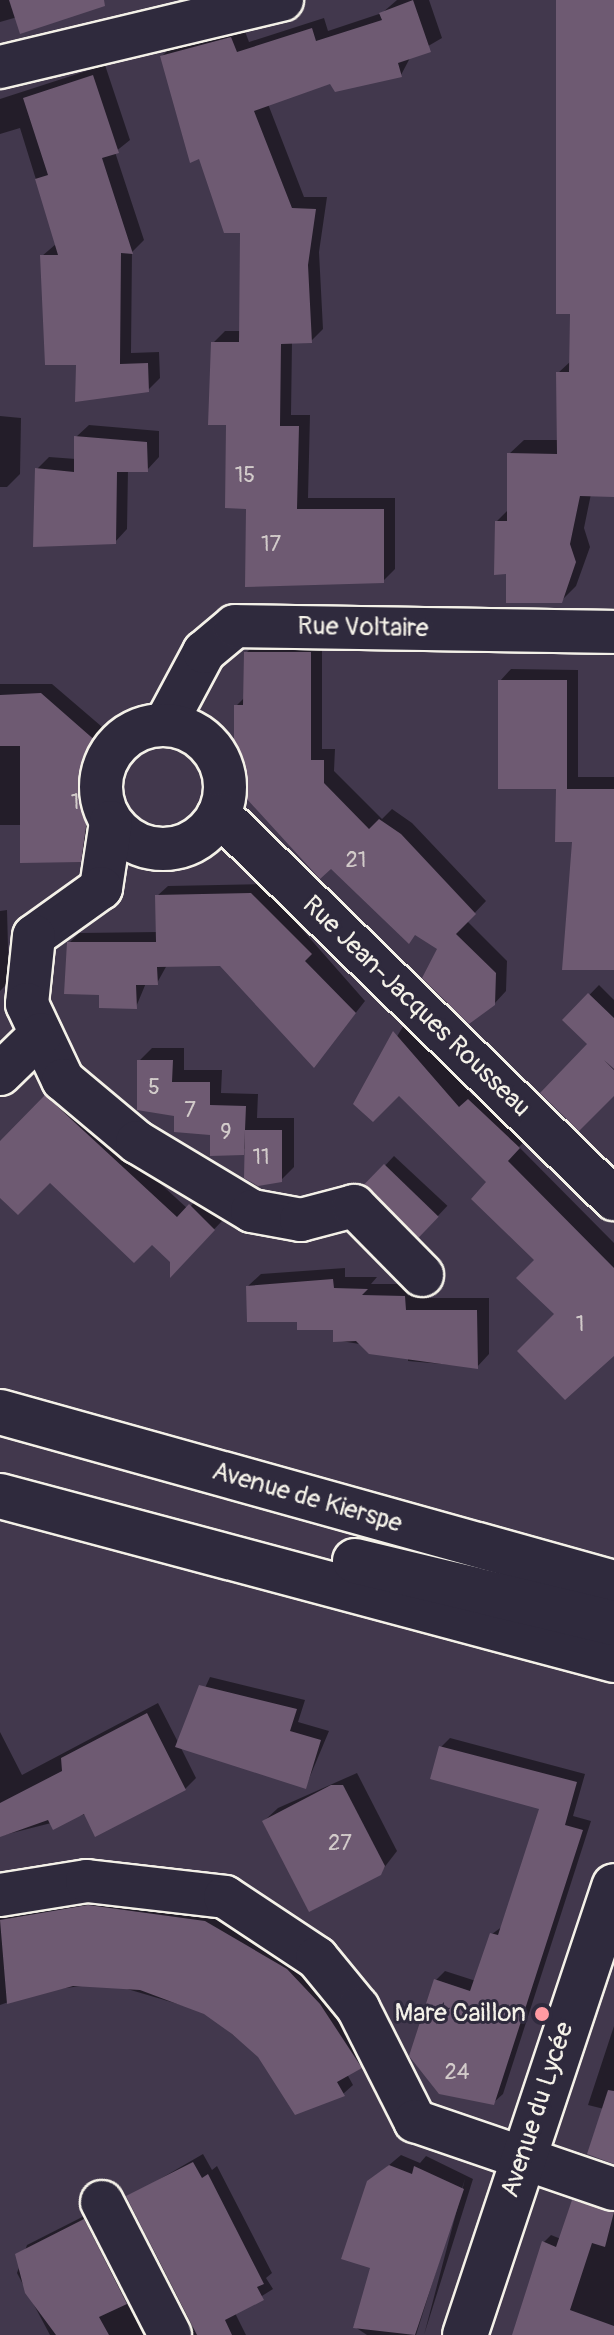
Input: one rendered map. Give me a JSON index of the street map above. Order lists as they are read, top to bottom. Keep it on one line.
{"streets":{"main road":["Avenue de Kierspe","Avenue du Lycée"],"street":["Rue Voltaire","Rue Jean-Jacques Rousseau"]},"crossings":[["Rue Voltaire","Rue Jean-Jacques Rousseau"]],"places":["Mare Caillon"],"house_numbers":["15","17","1","21","5","7","9","11","1","27","24"]}
